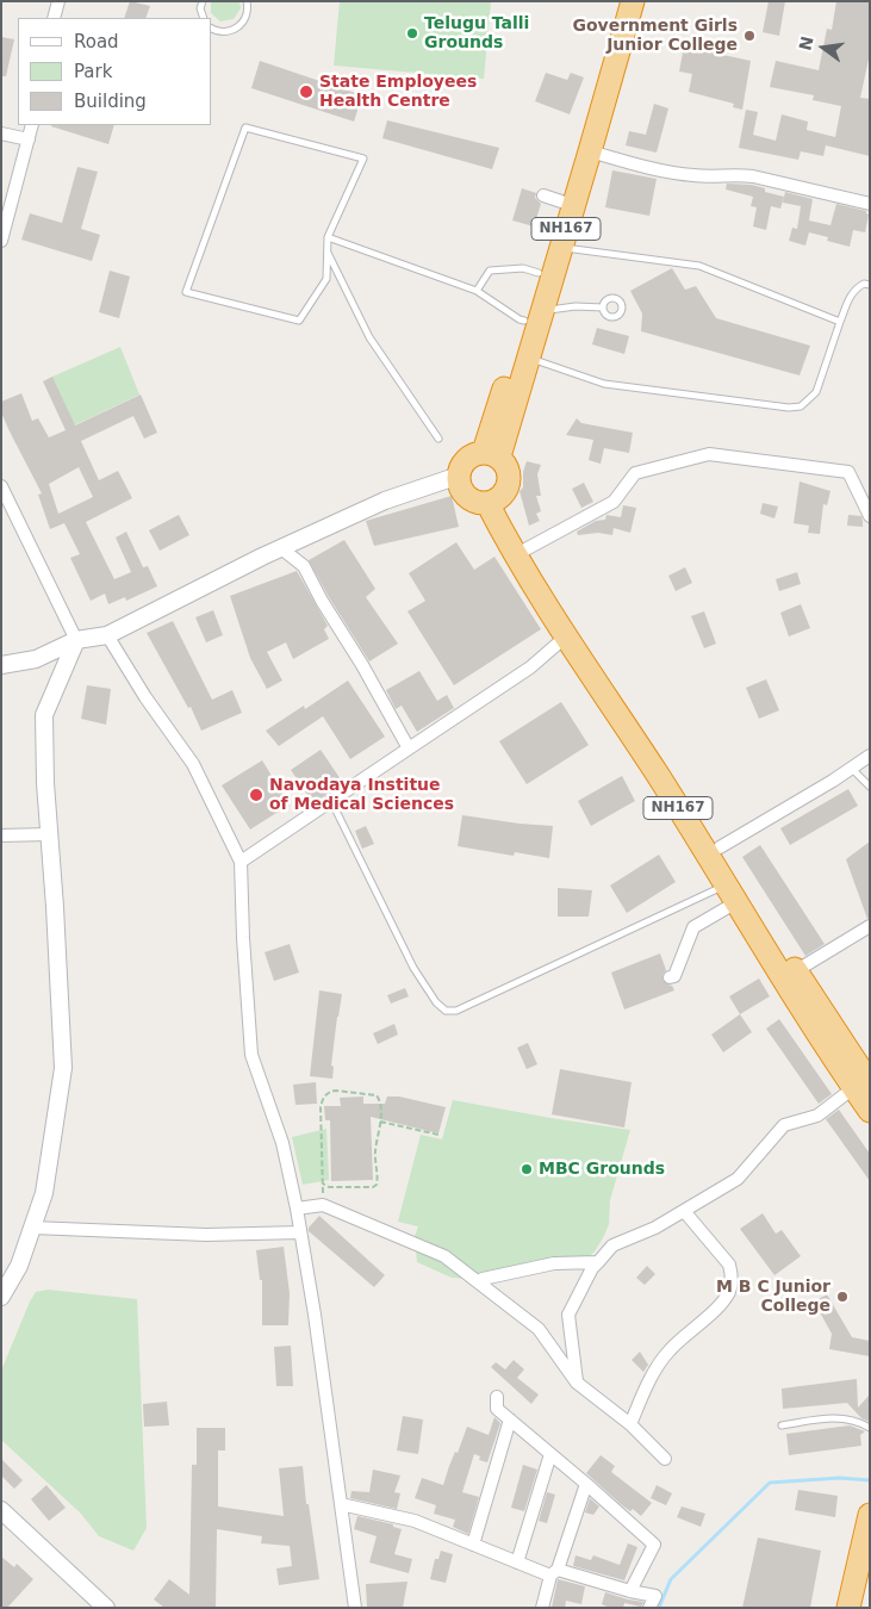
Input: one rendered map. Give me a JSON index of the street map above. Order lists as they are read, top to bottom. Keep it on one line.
{"streets":{"highway":["NH167"]},"places":["Telugu Talli Grounds","Government Girls Junior College","State Employees Health Centre","Navodaya Institue of Medical Sciences","MBC Grounds","M B C Junior College"],"legend":["Road","Park","Building"],"north":"left"}
